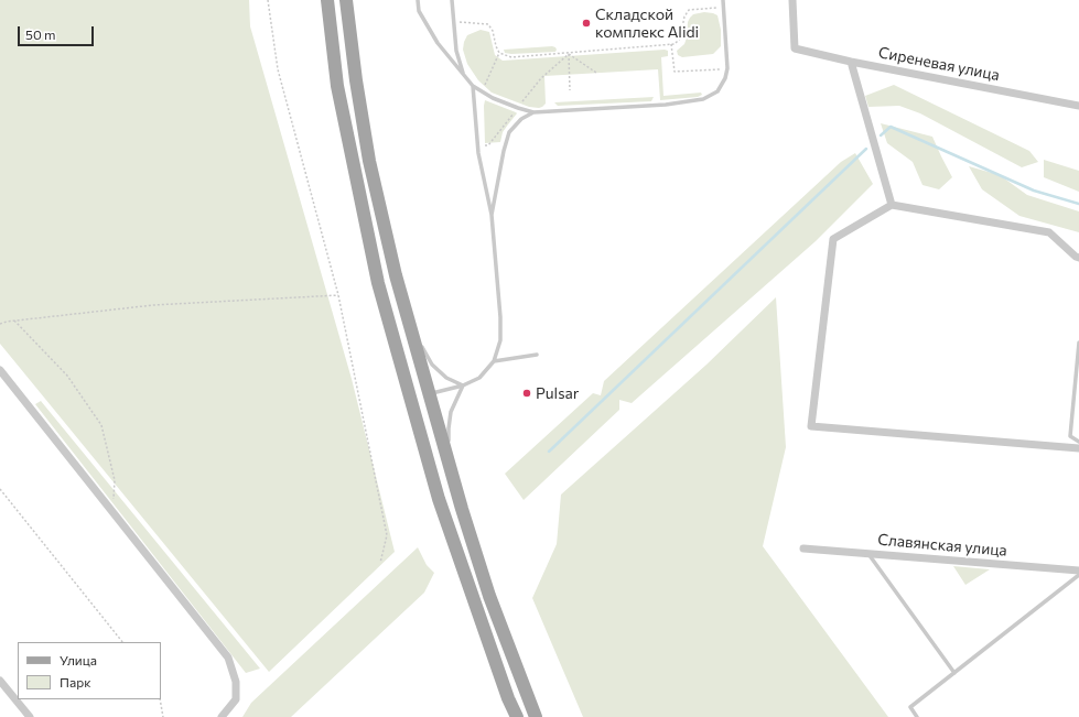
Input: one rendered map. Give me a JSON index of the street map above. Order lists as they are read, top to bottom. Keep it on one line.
{"streets":{"street":["Сиреневая улица","Славянская улица"]},"places":["Складской комплекс Alidi","Pulsar"],"legend":["Улица","Парк"],"scale_bar":"50 m"}
